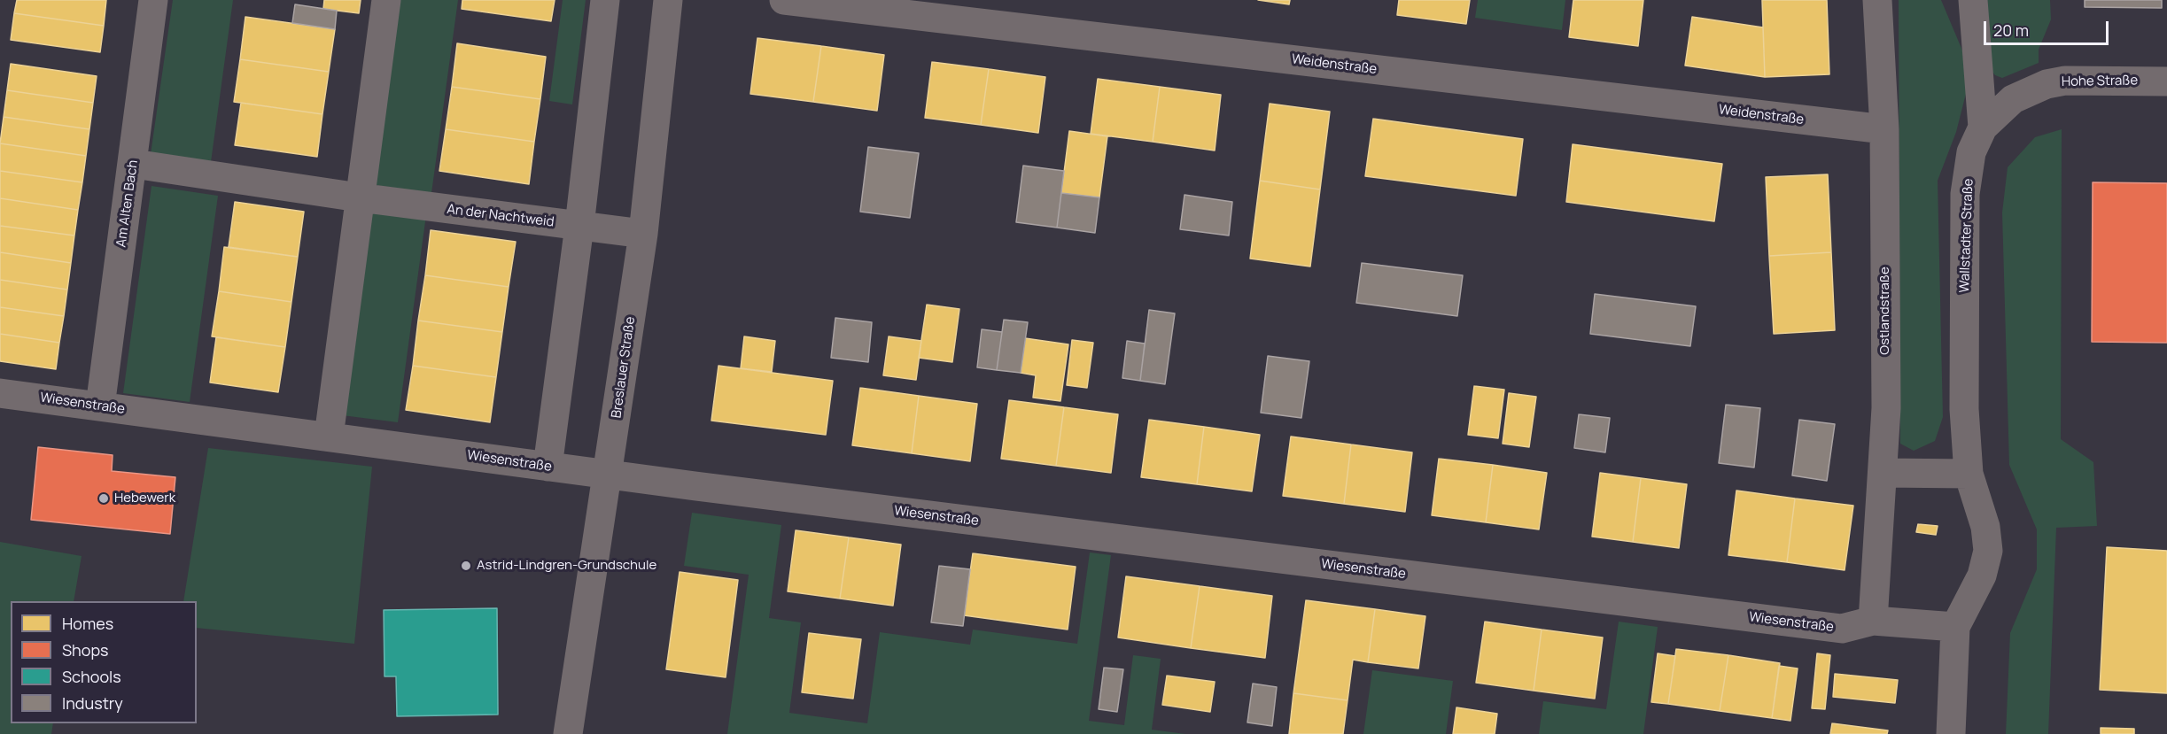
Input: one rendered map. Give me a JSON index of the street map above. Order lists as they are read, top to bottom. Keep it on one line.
{"streets":{"street":["Weidenstraße","Hohe Straße","Am Alten Bach","An der Nachtweid","Wallstadter Straße","Ostlandstraße","Breslauer Straße","Wiesenstraße"]},"crossings":[["Weidenstraße","Ostlandstraße"],["Hohe Straße","Wallstadter Straße"],["Am Alten Bach","An der Nachtweid"],["Am Alten Bach","Wiesenstraße"],["An der Nachtweid","Breslauer Straße"],["Wallstadter Straße","Wiesenstraße"],["Ostlandstraße","Wiesenstraße"],["Breslauer Straße","Wiesenstraße"]],"places":["Hebewerk","Astrid-Lindgren-Grundschule"],"legend":["Homes","Shops","Schools","Industry"],"scale_bar":"20 m"}
